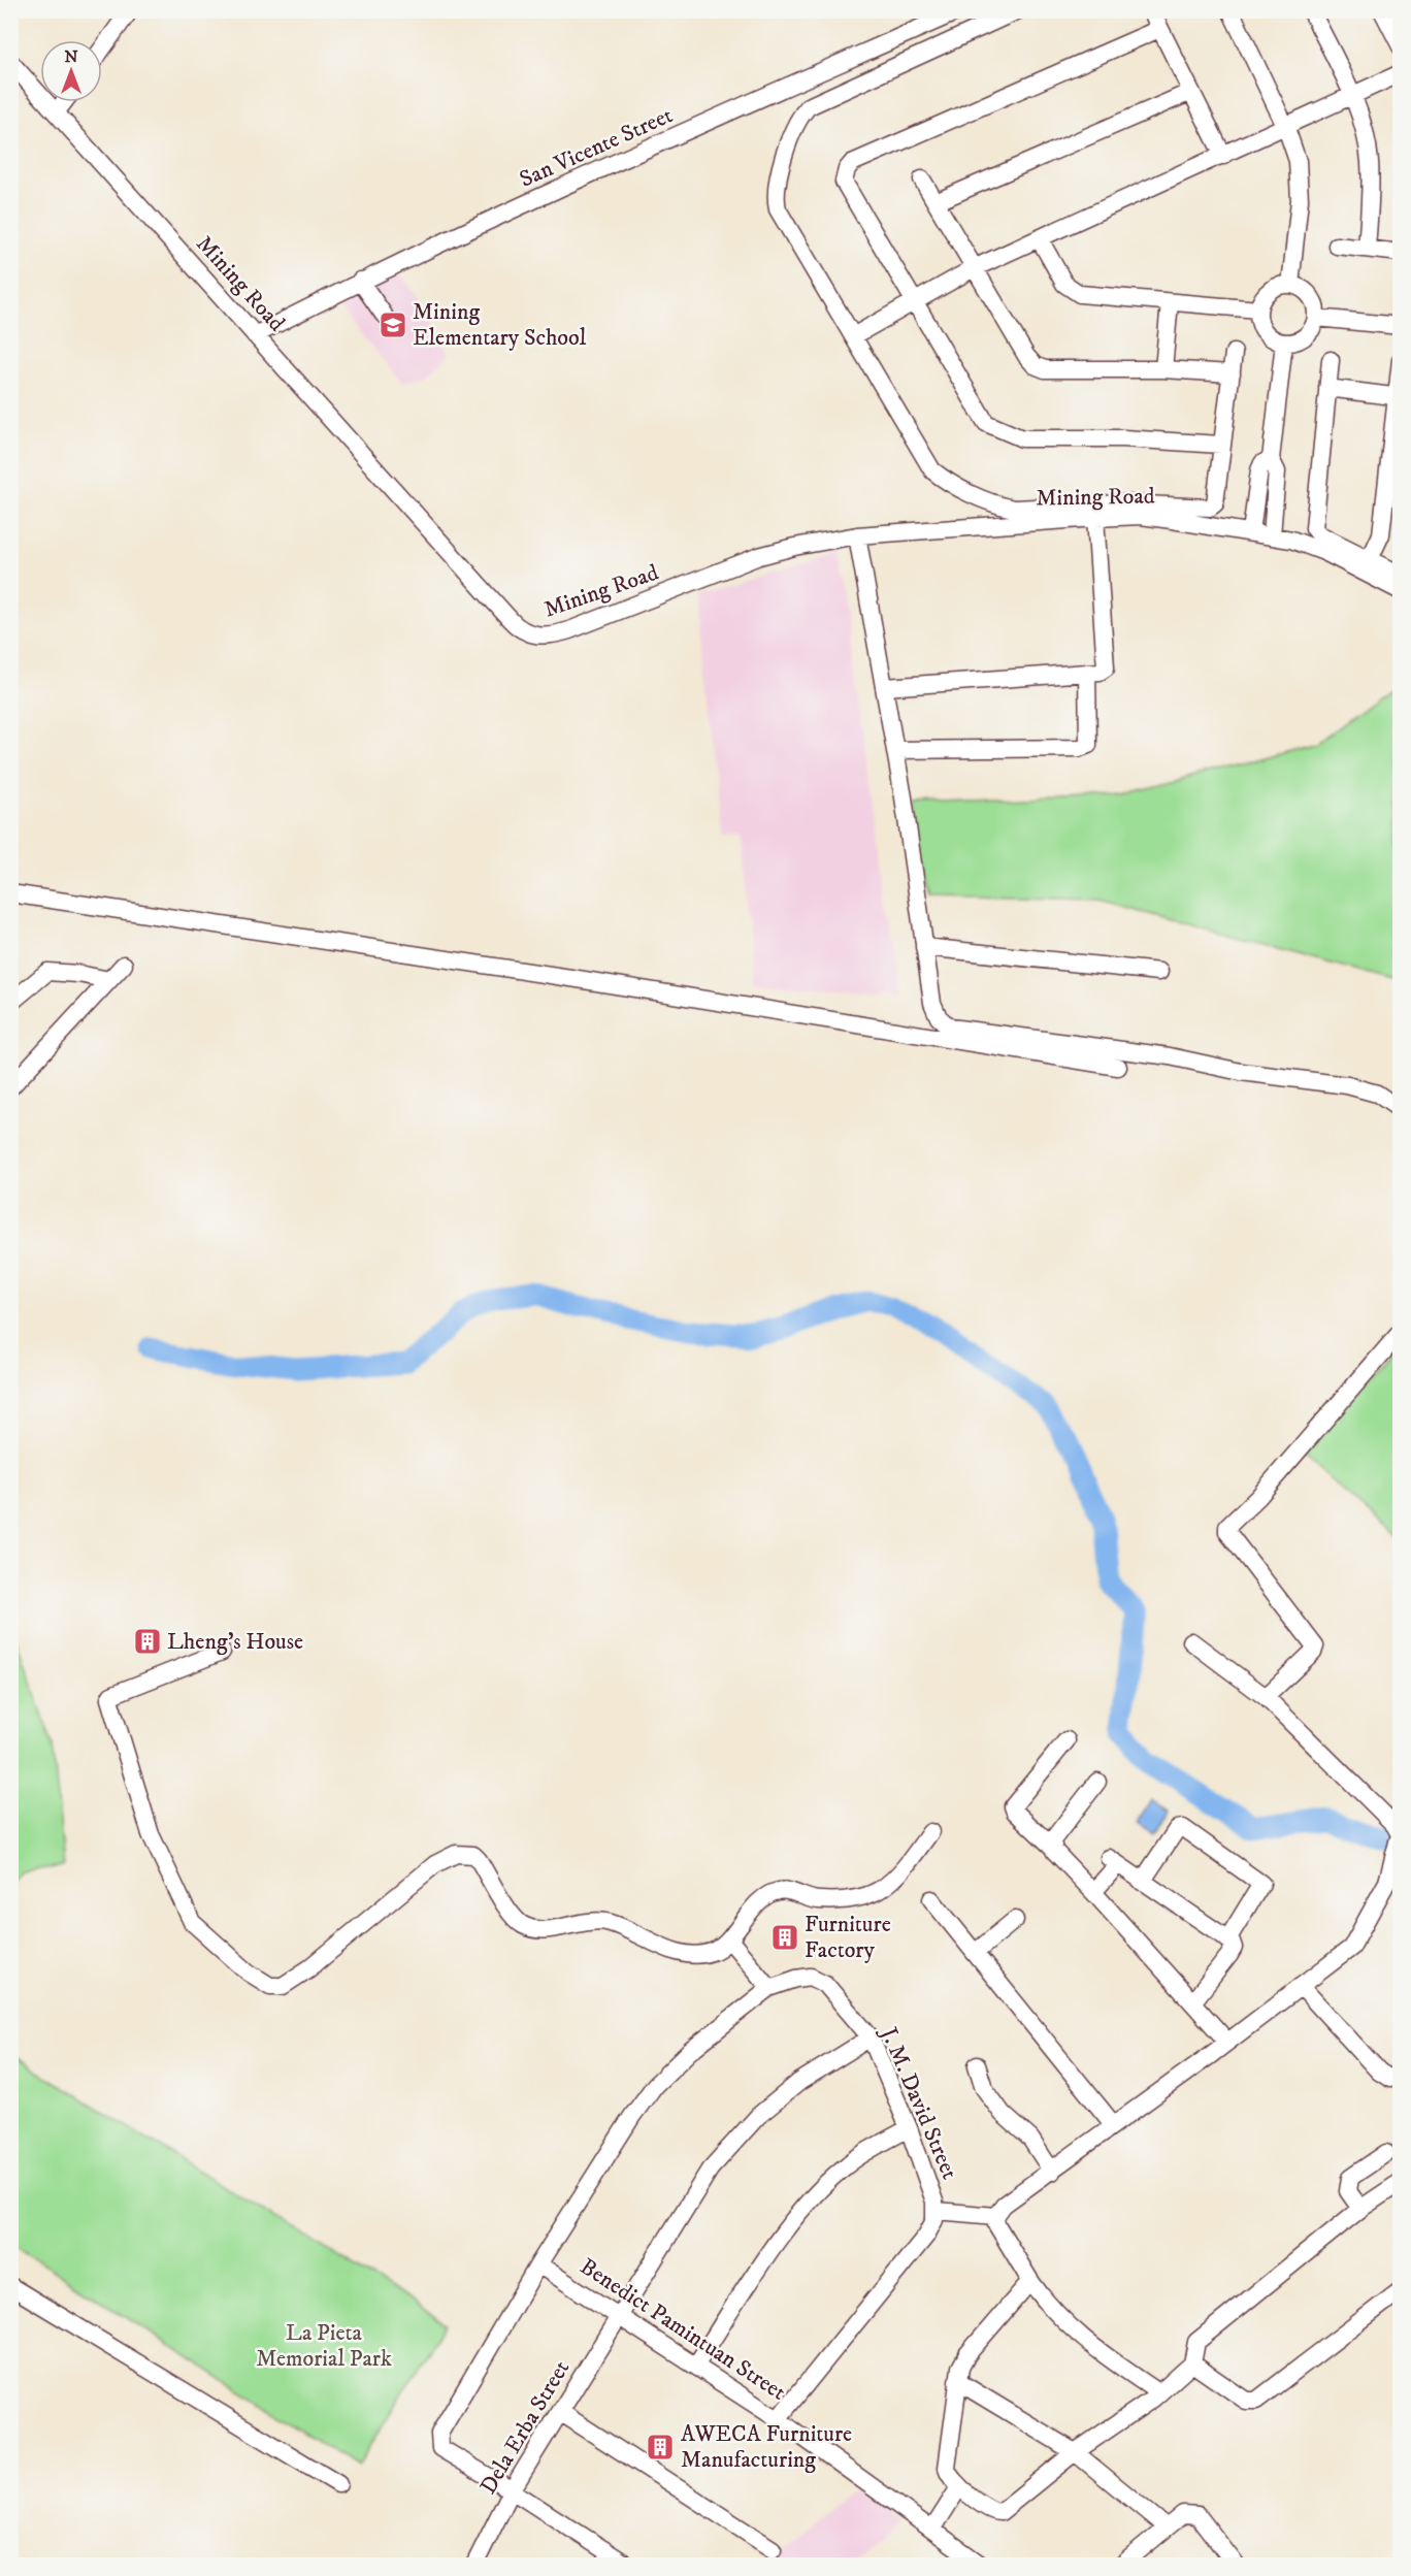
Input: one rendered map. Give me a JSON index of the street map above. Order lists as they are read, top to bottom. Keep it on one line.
{"streets":{"street":["San Vicente Street","Mining Road","J. M. David Street","Benedict Pamintuan Street","Dela Erba Street"]},"crossings":[["San Vicente Street","Mining Road"],["J. M. David Street","Benedict Pamintuan Street"],["J. M. David Street","Dela Erba Street"],["Benedict Pamintuan Street","Dela Erba Street"]],"parks":["La Pieta Memorial Park"],"places":{"school or university":["Mining Elementary School"],"building":["Lheng's House","Furniture Factory","AWECA Furniture Manufacturing"]},"north":"top"}
